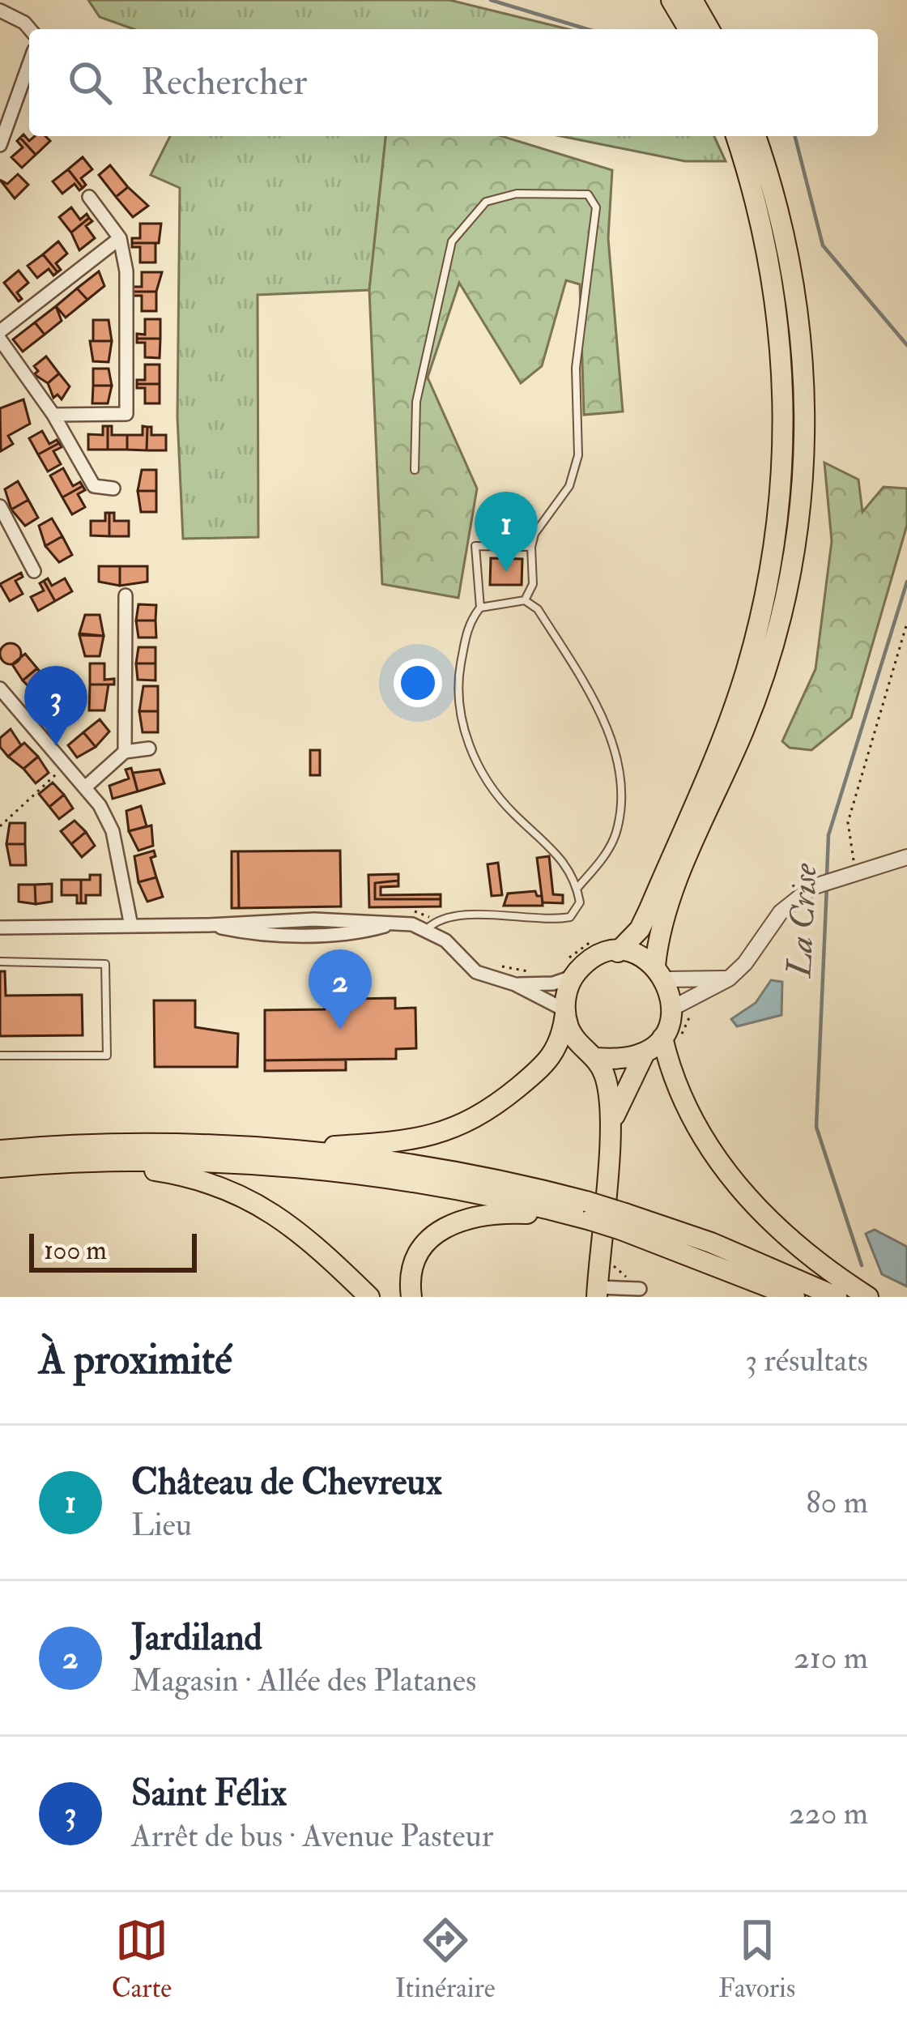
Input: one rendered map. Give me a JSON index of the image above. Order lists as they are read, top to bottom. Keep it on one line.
{"water":["La Crise"],"scale_bar":"100 m","page":{"search":"Rechercher","pins":["1","3","2"],"scale":"100 m","heading":["À proximité","3 résultats"],"list":[{"mark":"1","name":"Château de Chevreux","note":"Lieu","value":"80 m"},{"mark":"2","name":"Jardiland","note":"Magasin · Allée des Platanes","value":"210 m"},{"mark":"3","name":"Saint Félix","note":"Arrêt de bus · Avenue Pasteur","value":"220 m"}],"nav":["Carte","Itinéraire","Favoris"]}}
